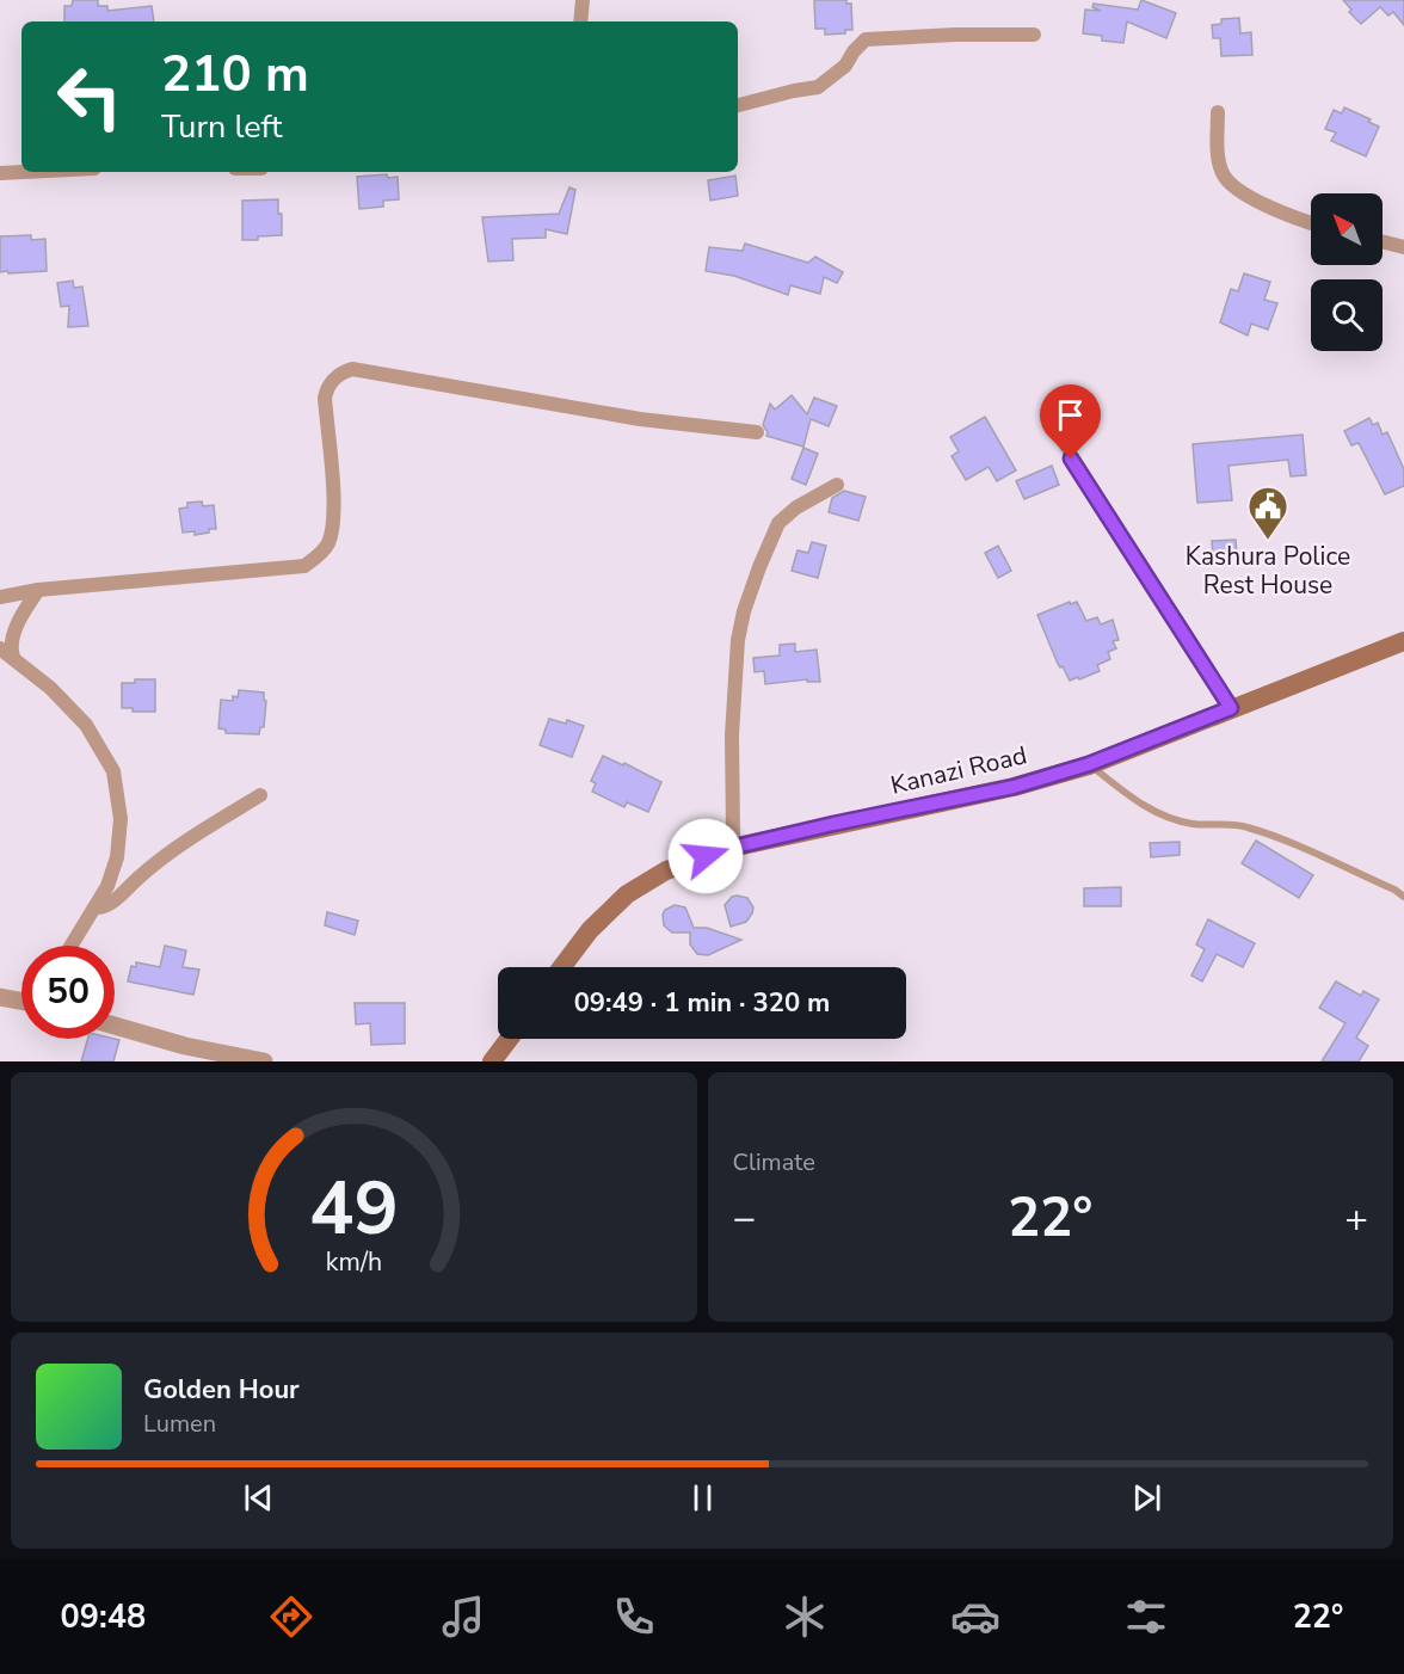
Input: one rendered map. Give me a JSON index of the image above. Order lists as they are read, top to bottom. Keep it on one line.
{"streets":{"main road":["Kanazi Road"]},"places":{"public building":["Kashura Police Rest House"]},"north":"top left","page":{"turn":["210 m","Turn left"],"limit":"50","trip":"09:49 · 1 min · 320 m","tile":"Climate","heat":["−","22°","+"],"song":["Golden Hour","Lumen"],"tabs":["09:48","22°"],"gauge":["49","km/h"]}}
